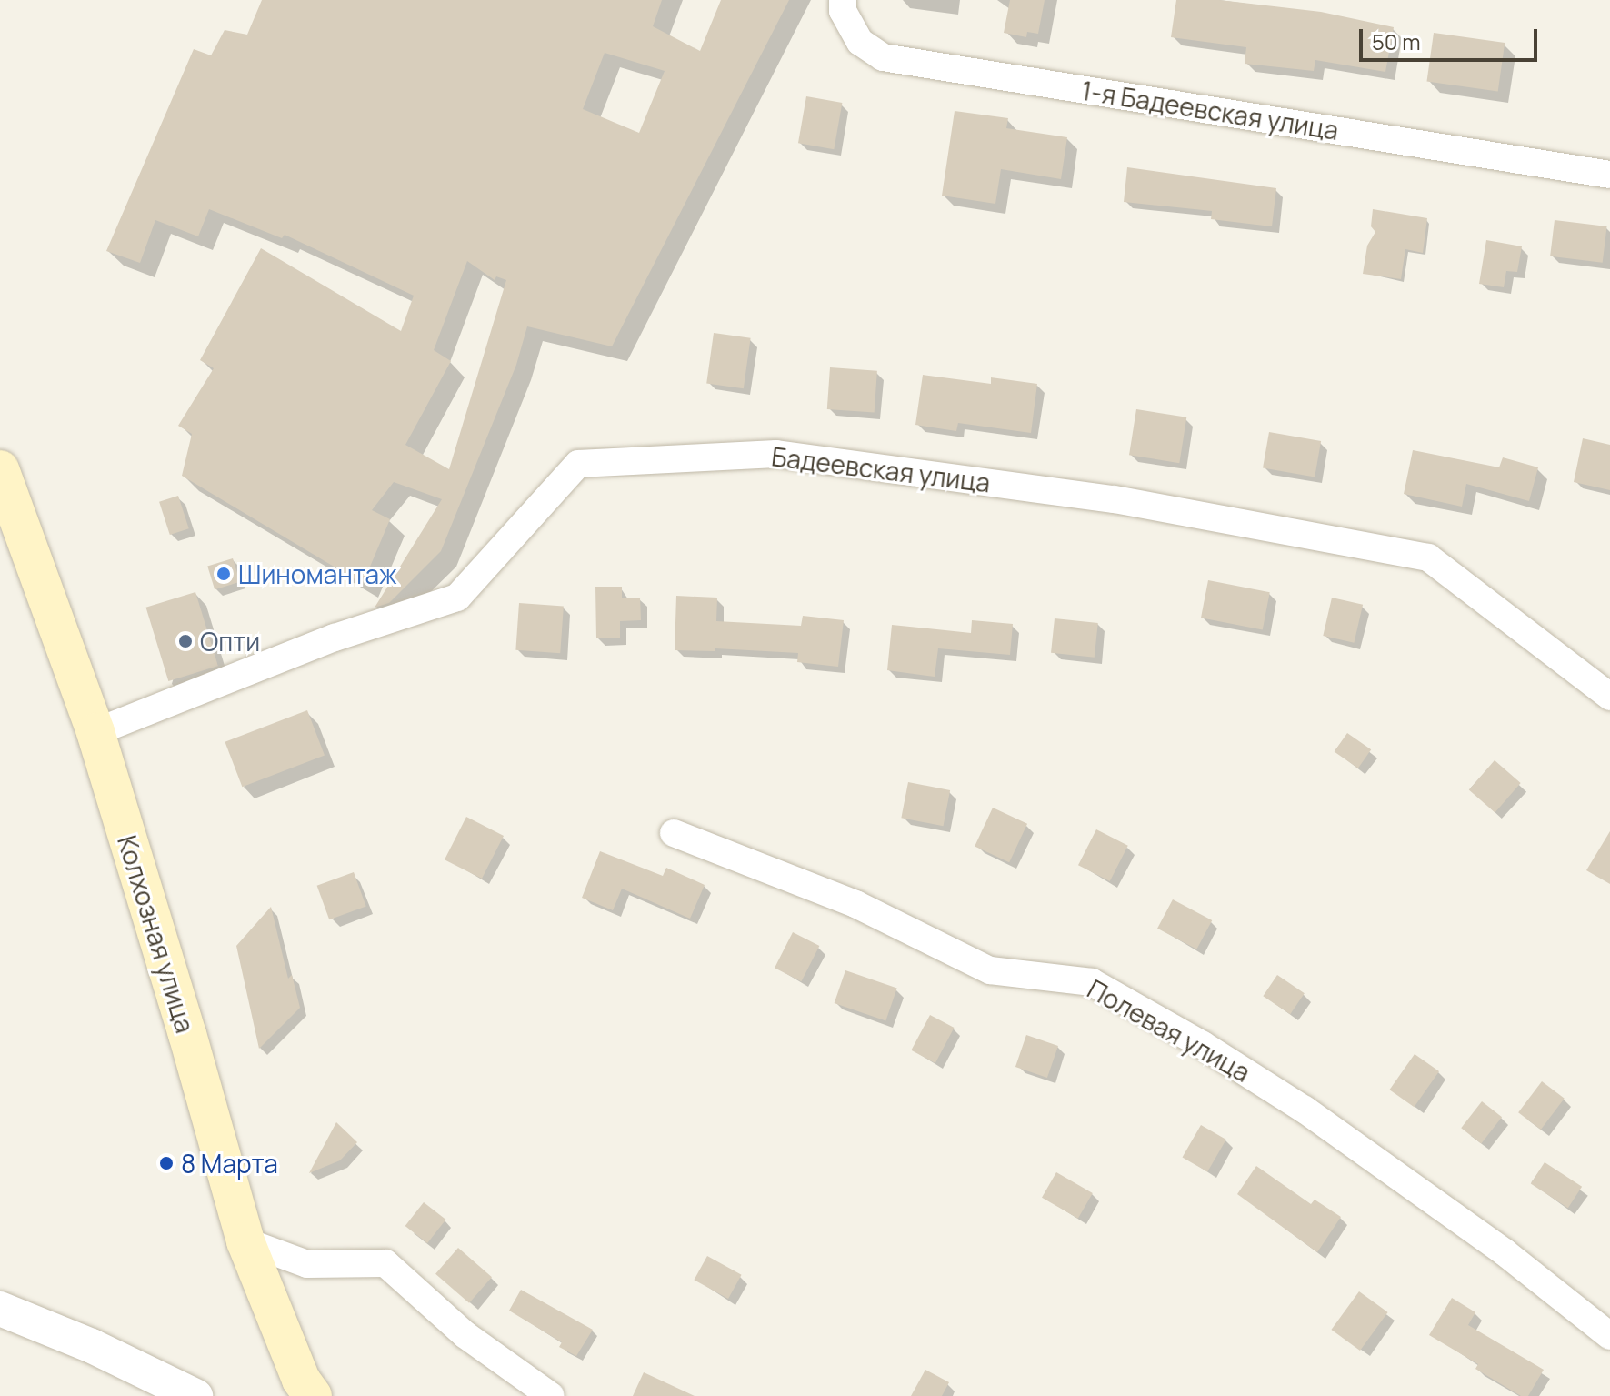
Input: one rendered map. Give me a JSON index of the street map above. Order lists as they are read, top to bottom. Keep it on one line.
{"streets":{"main road":["Колхозная улица"],"street":["1-я Бадеевская улица","Бадеевская улица","Полевая улица"]},"crossings":[["Бадеевская улица","Колхозная улица"]],"places":["Шиномантаж","Опти","8 Марта"],"scale_bar":"50 m"}
